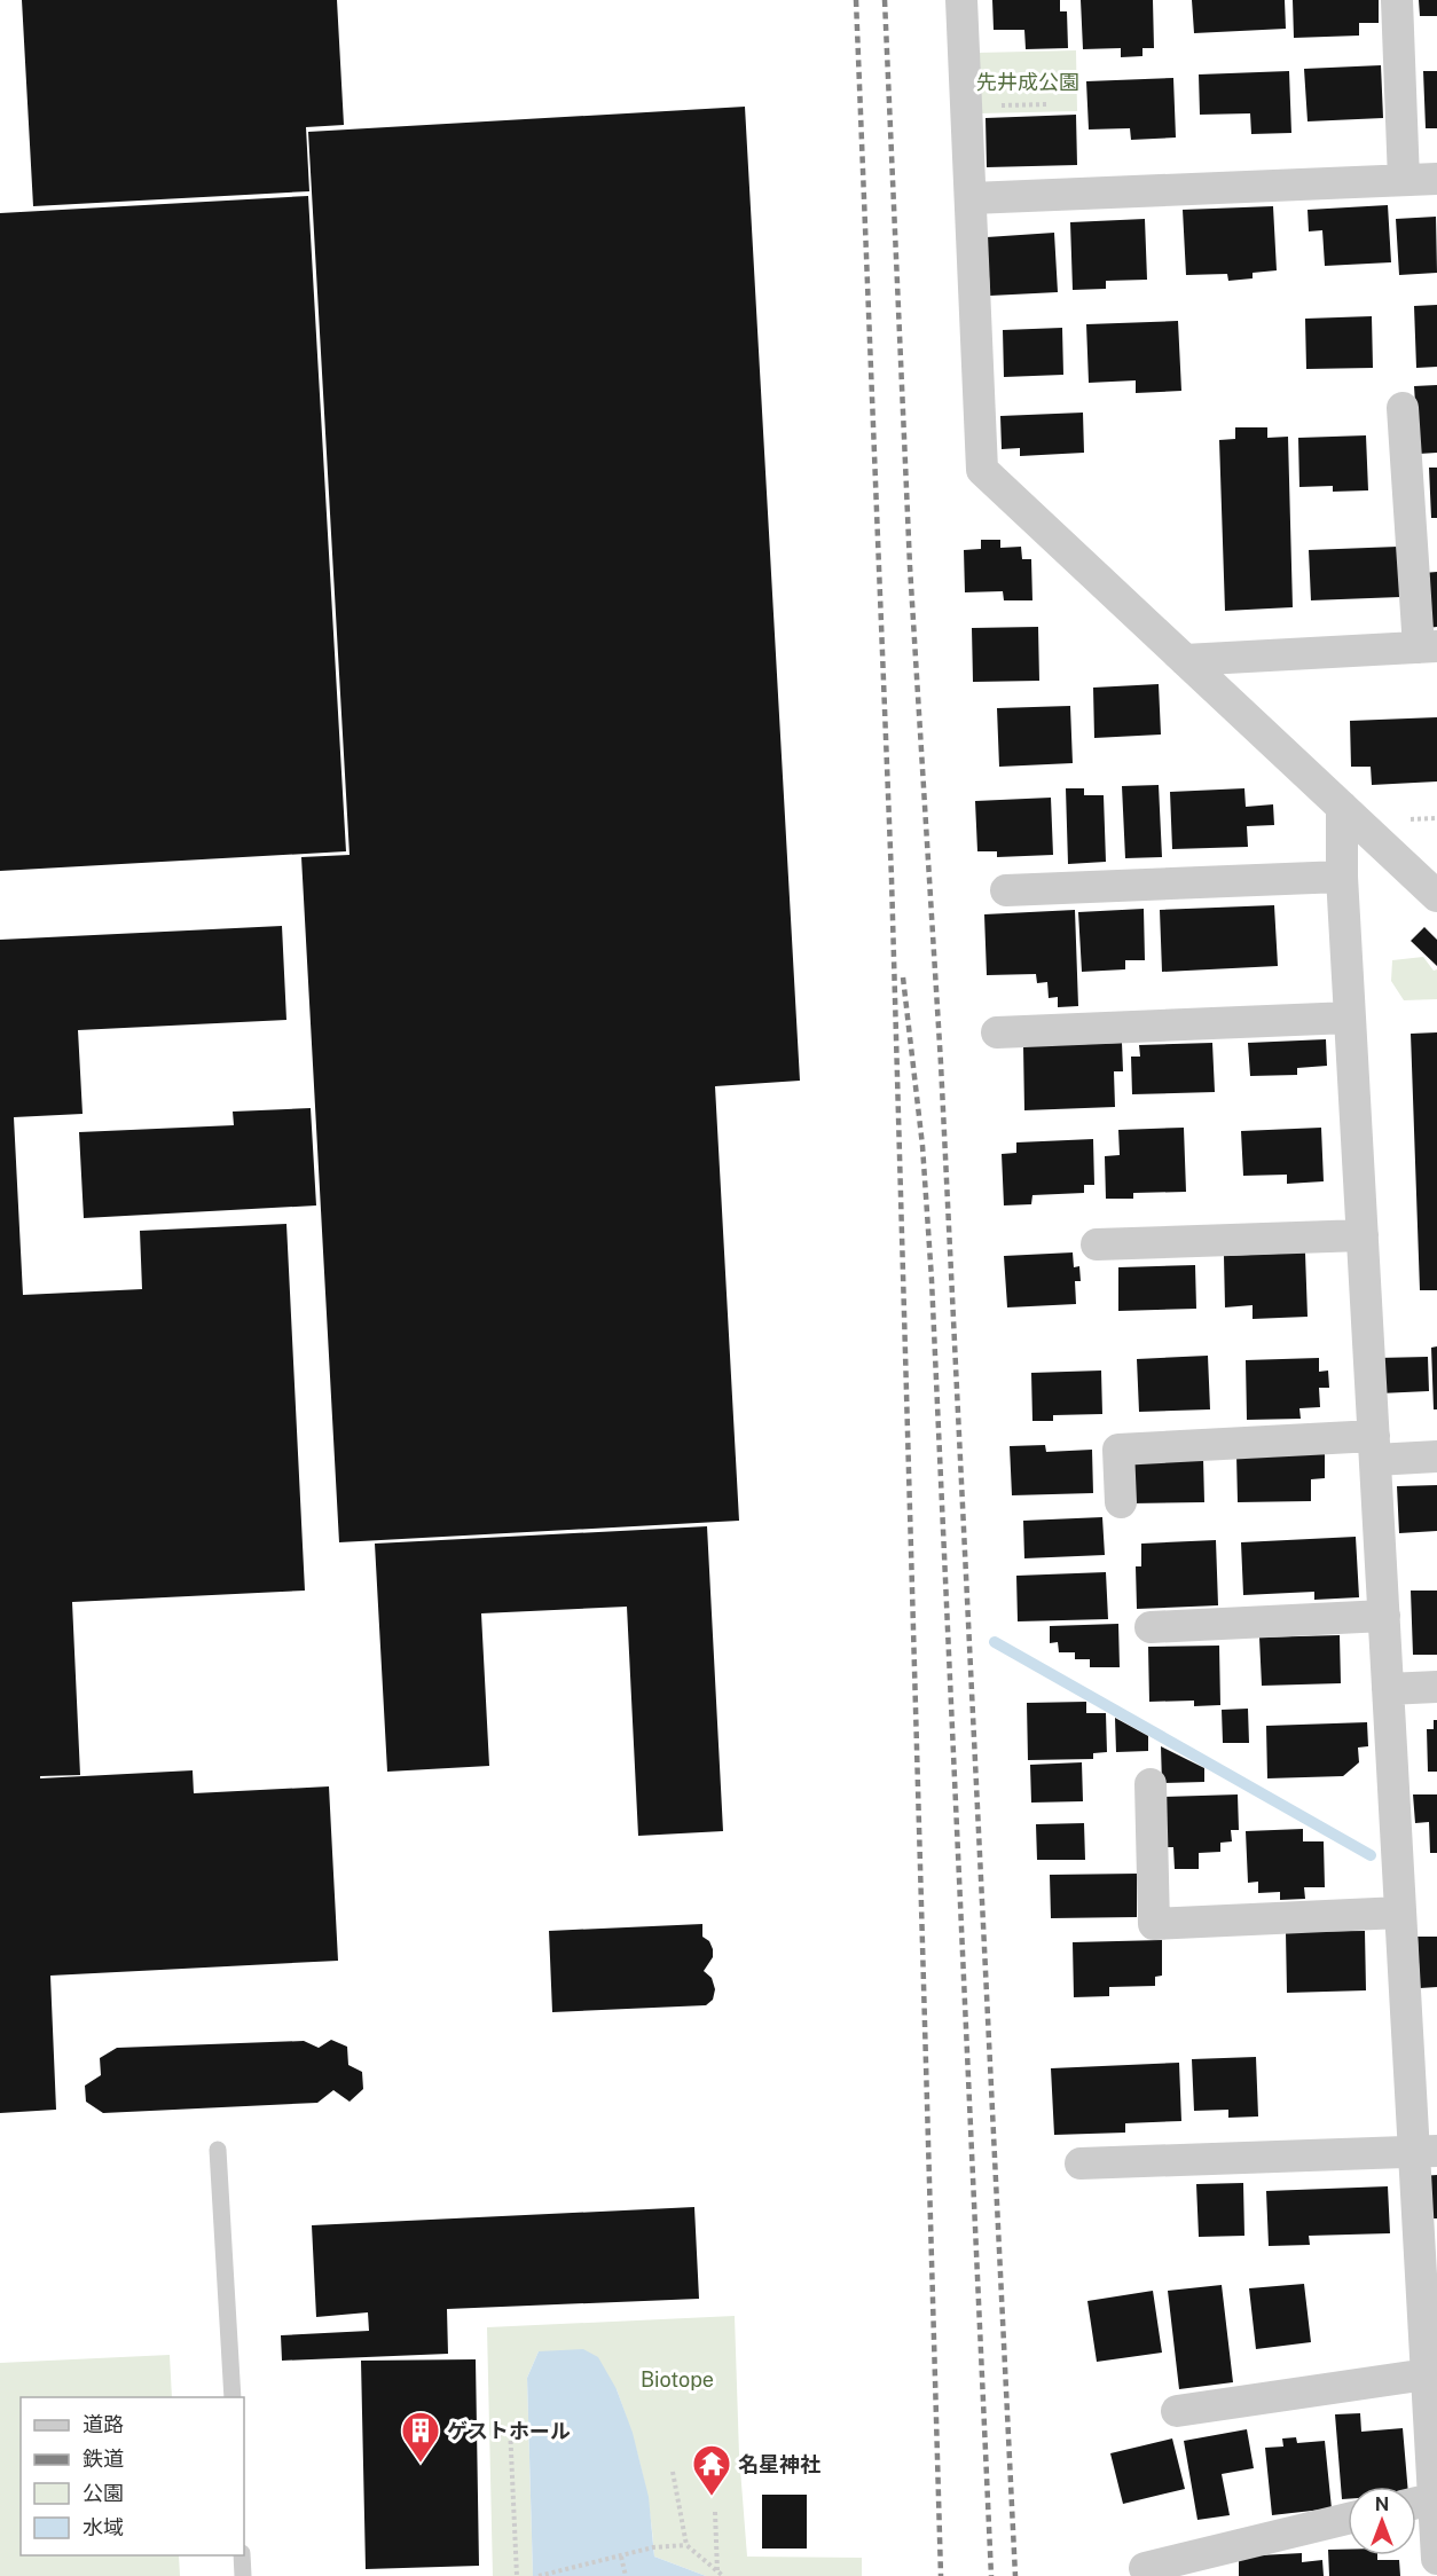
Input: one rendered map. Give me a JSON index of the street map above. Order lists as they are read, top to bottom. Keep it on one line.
{"parks":["先井成公園","Biotope"],"places":{"building":["ゲストホール"],"temple":["名星神社"]},"legend":["道路","鉄道","公園","水域"],"north":"top"}
